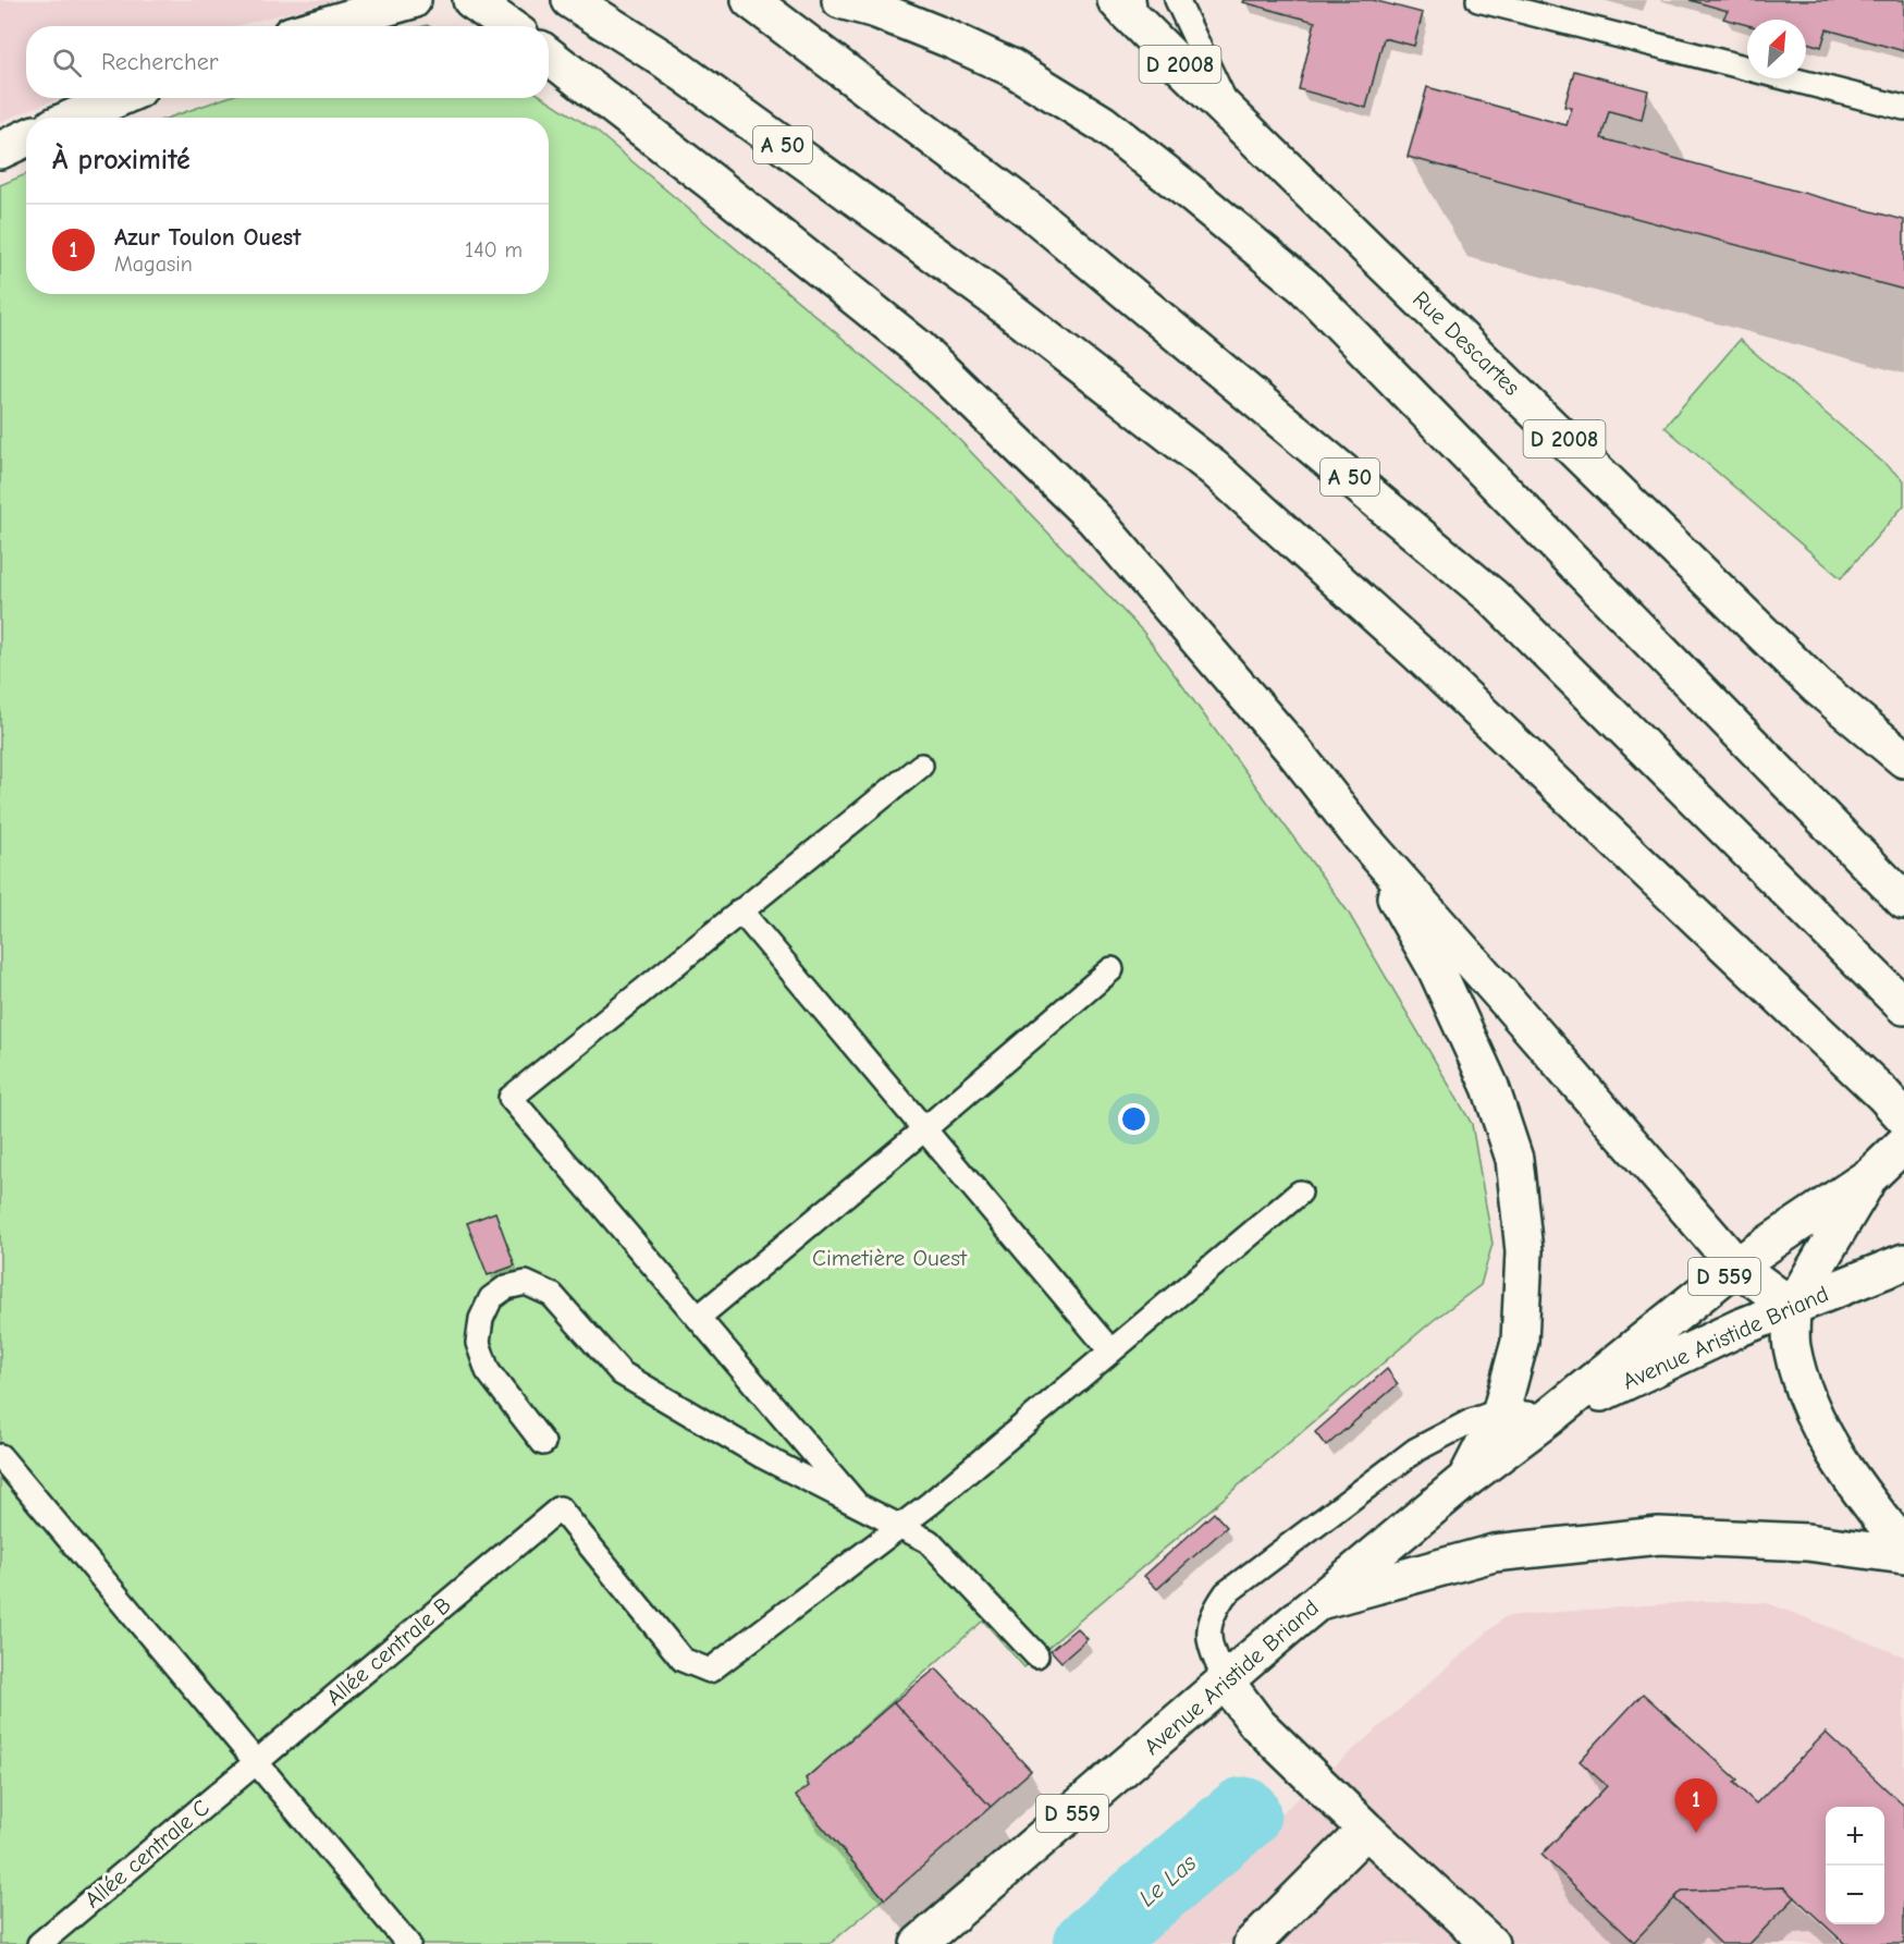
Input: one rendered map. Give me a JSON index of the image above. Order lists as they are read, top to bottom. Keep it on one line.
{"streets":{"main road":["D 2008","A 50","Rue Descartes","D 559","Avenue Aristide Briand"],"lane":["Allée centrale B","Allée centrale C"]},"crossings":[["Allée centrale B","Allée centrale C"]],"water":["Le Las"],"parks":["Cimetière Ouest"],"north":"top right","page":{"search":"Rechercher","heading":"À proximité","list":[{"mark":"1","name":"Azur Toulon Ouest","note":"Magasin","value":"140 m"}],"pins":"1","map_buttons":["+","−"]}}
